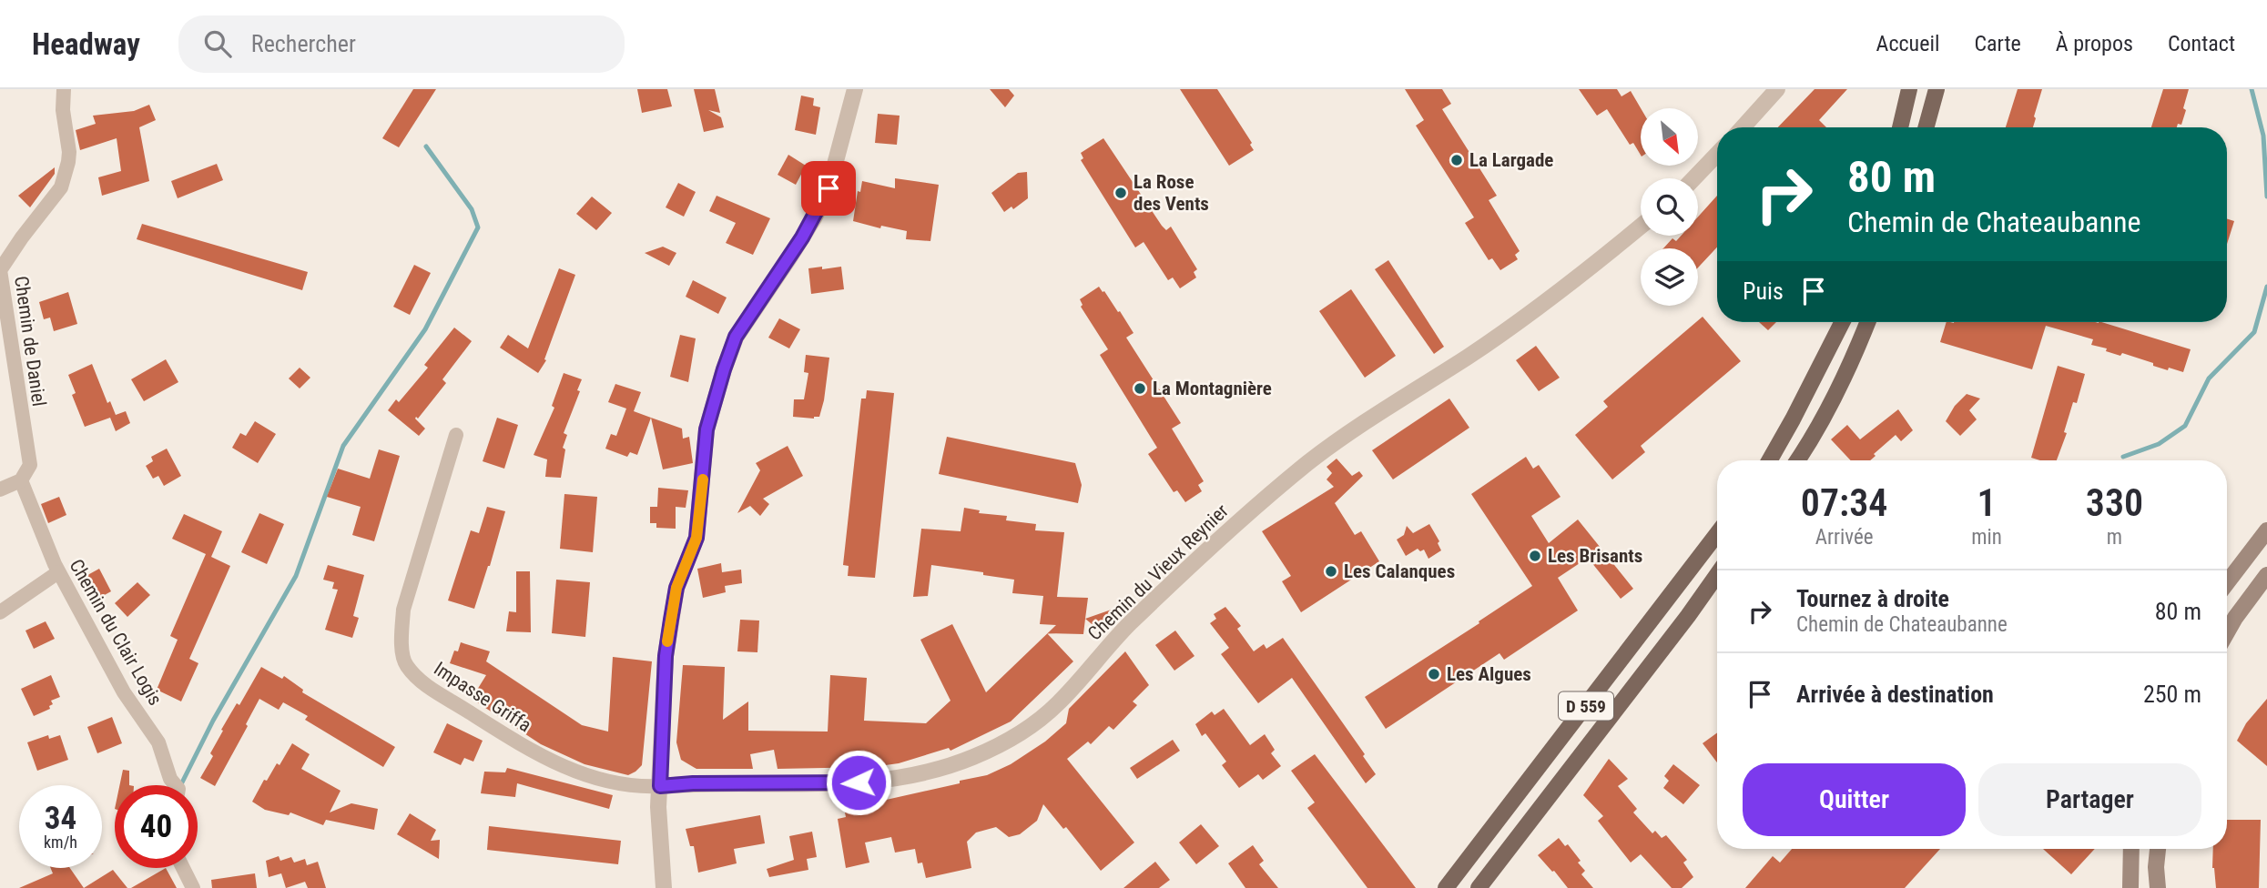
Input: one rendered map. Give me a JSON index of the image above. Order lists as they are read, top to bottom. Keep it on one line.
{"streets":{"main road":["D 559"],"street":["Chemin de Daniel","Chemin du Vieux Reynier","Chemin du Clair Logis","Impasse Griffa"]},"crossings":[["Chemin de Daniel","Chemin du Clair Logis"],["Chemin du Vieux Reynier","Impasse Griffa"]],"places":["La Largade","La Rose des Vents","La Montagnière","Les Brisants","Les Calanques","Les Algues"],"north":"bottom right","page":{"header":"Headway","search":"Rechercher","nav":["Accueil","Carte","À propos","Contact"],"turn":["80 m","Chemin de Chateaubanne"],"then":"Puis","eta":["07:34","Arrivée","1","min","330","m"],"list":[{"name":"Tournez à droite","note":"Chemin de Chateaubanne","value":"80 m"},{"name":"Arrivée à destination","value":"250 m"}],"buttons":["Quitter","Partager"],"speed":"34 km/h","limit":"40"}}
